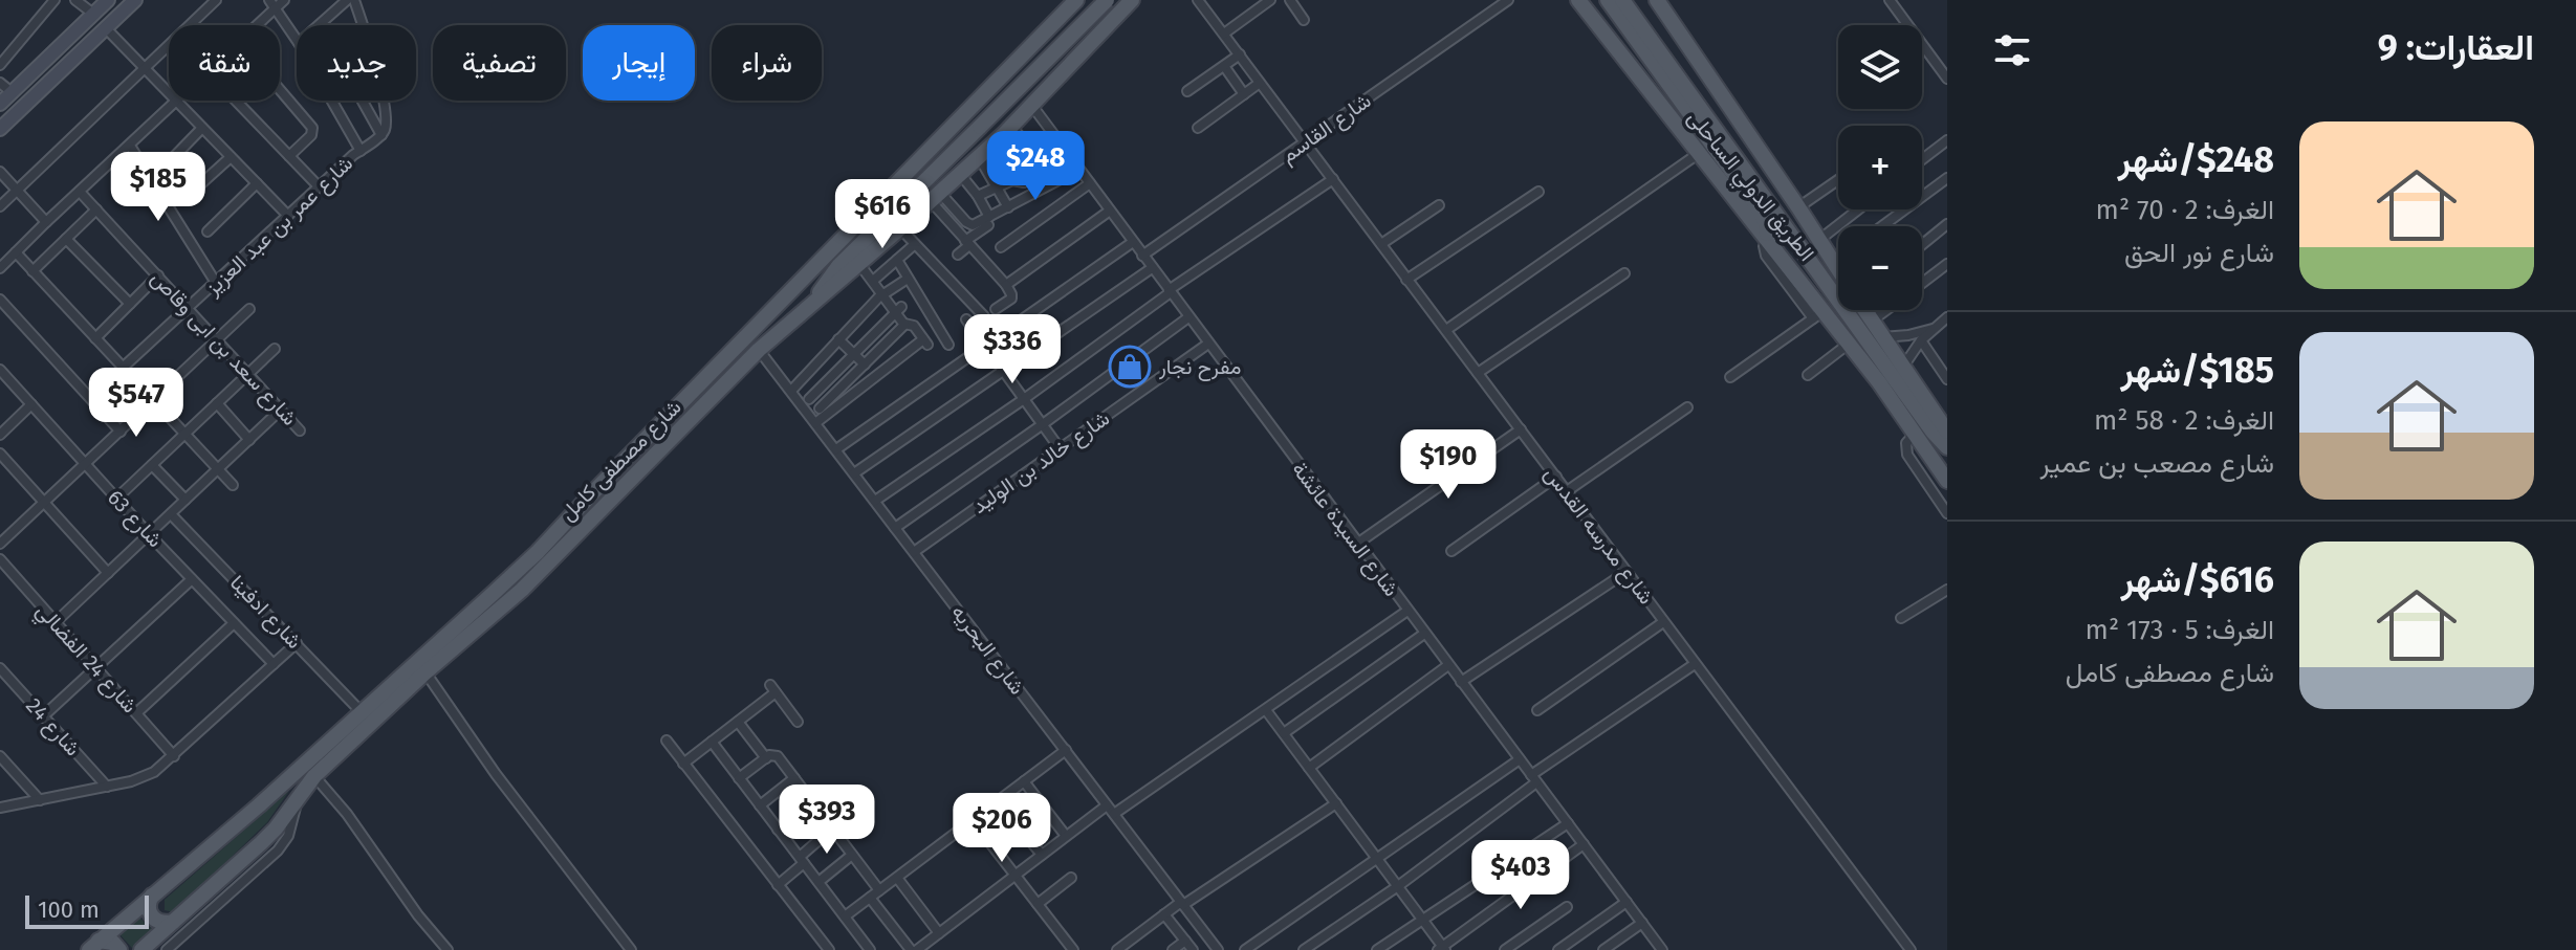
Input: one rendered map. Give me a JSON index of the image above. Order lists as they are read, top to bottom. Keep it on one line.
{"streets":{"main road":["الطريق الدولي الساحلى","شارع مصطفى كامل"],"street":["شارع القاسم","شارع عمر بن عبد العزيز","شارع سعد بن ابى وقاص","شارع خالد بن الوليد","شارع 63","شارع السيدة عائشة","شارع مدرسه القدس","شارع ادفينا","شارع البحريه","شارع 24 الفضالي","شارع 24"]},"crossings":[["شارع القاسم","شارع السيدة عائشة"],["شارع القاسم","شارع مدرسه القدس"],["شارع عمر بن عبد العزيز","شارع سعد بن ابى وقاص"],["شارع مصطفى كامل","شارع السيدة عائشة"],["شارع مصطفى كامل","شارع ادفينا"],["شارع مصطفى كامل","شارع البحريه"],["شارع خالد بن الوليد","شارع السيدة عائشة"],["شارع خالد بن الوليد","شارع البحريه"]],"places":{"shop":["مفرح نجار"]},"scale_bar":"100 m","page":{"heading":"العقارات: 9","map_buttons":["+","−"],"chip":["شراء","إيجار","تصفية","جديد","شقة"],"list":[{"name":"$248/شهر","note":"الغرف: 2 · 70 m² · شارع نور الحق"},{"name":"$185/شهر","note":"الغرف: 2 · 58 m² · شارع مصعب بن عمير"},{"name":"$616/شهر","note":"الغرف: 5 · 173 m² · شارع مصطفى كامل"}],"price":["$248","$185","$616","$336","$547","$190","$393","$206","$403"],"scale":"100 m"}}
